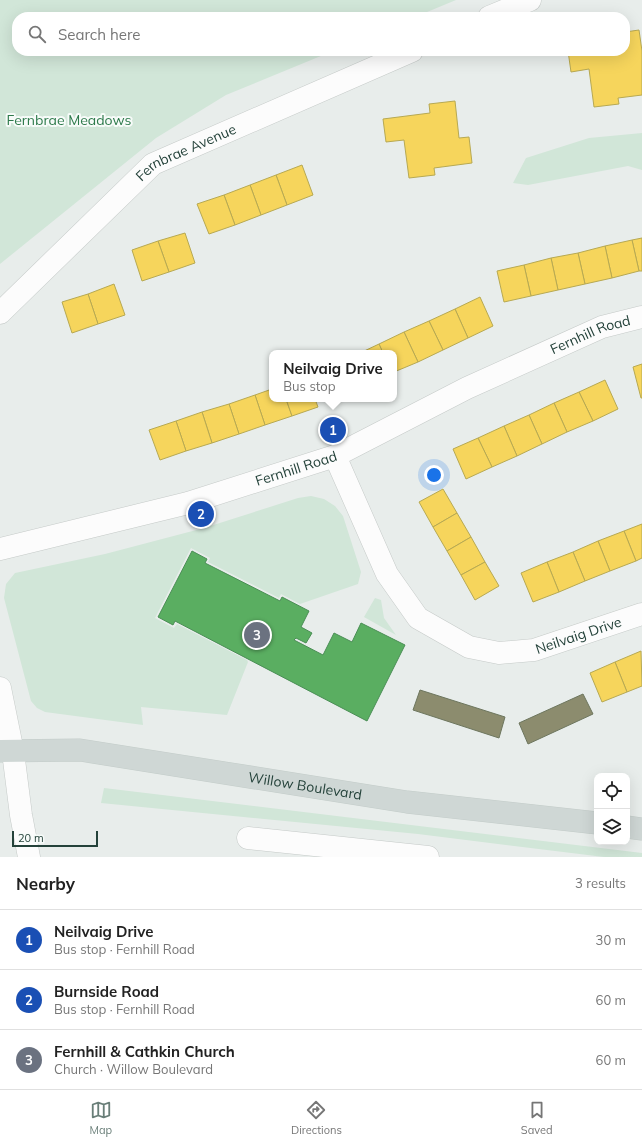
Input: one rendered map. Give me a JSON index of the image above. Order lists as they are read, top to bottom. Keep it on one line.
{"streets":{"main road":["Willow Boulevard"],"street":["Fernbrae Avenue","Fernhill Road","Neilvaig Drive"]},"crossings":[["Fernhill Road","Neilvaig Drive"]],"parks":["Fernbrae Meadows"],"scale_bar":"20 m","page":{"search":"Search here","popup":["Neilvaig Drive","Bus stop"],"pins":["1","2","3"],"scale":"20 m","heading":["Nearby","3 results"],"list":[{"mark":"1","name":"Neilvaig Drive","note":"Bus stop · Fernhill Road","value":"30 m"},{"mark":"2","name":"Burnside Road","note":"Bus stop · Fernhill Road","value":"60 m"},{"mark":"3","name":"Fernhill & Cathkin Church","note":"Church · Willow Boulevard","value":"60 m"}],"nav":["Map","Directions","Saved"]}}
